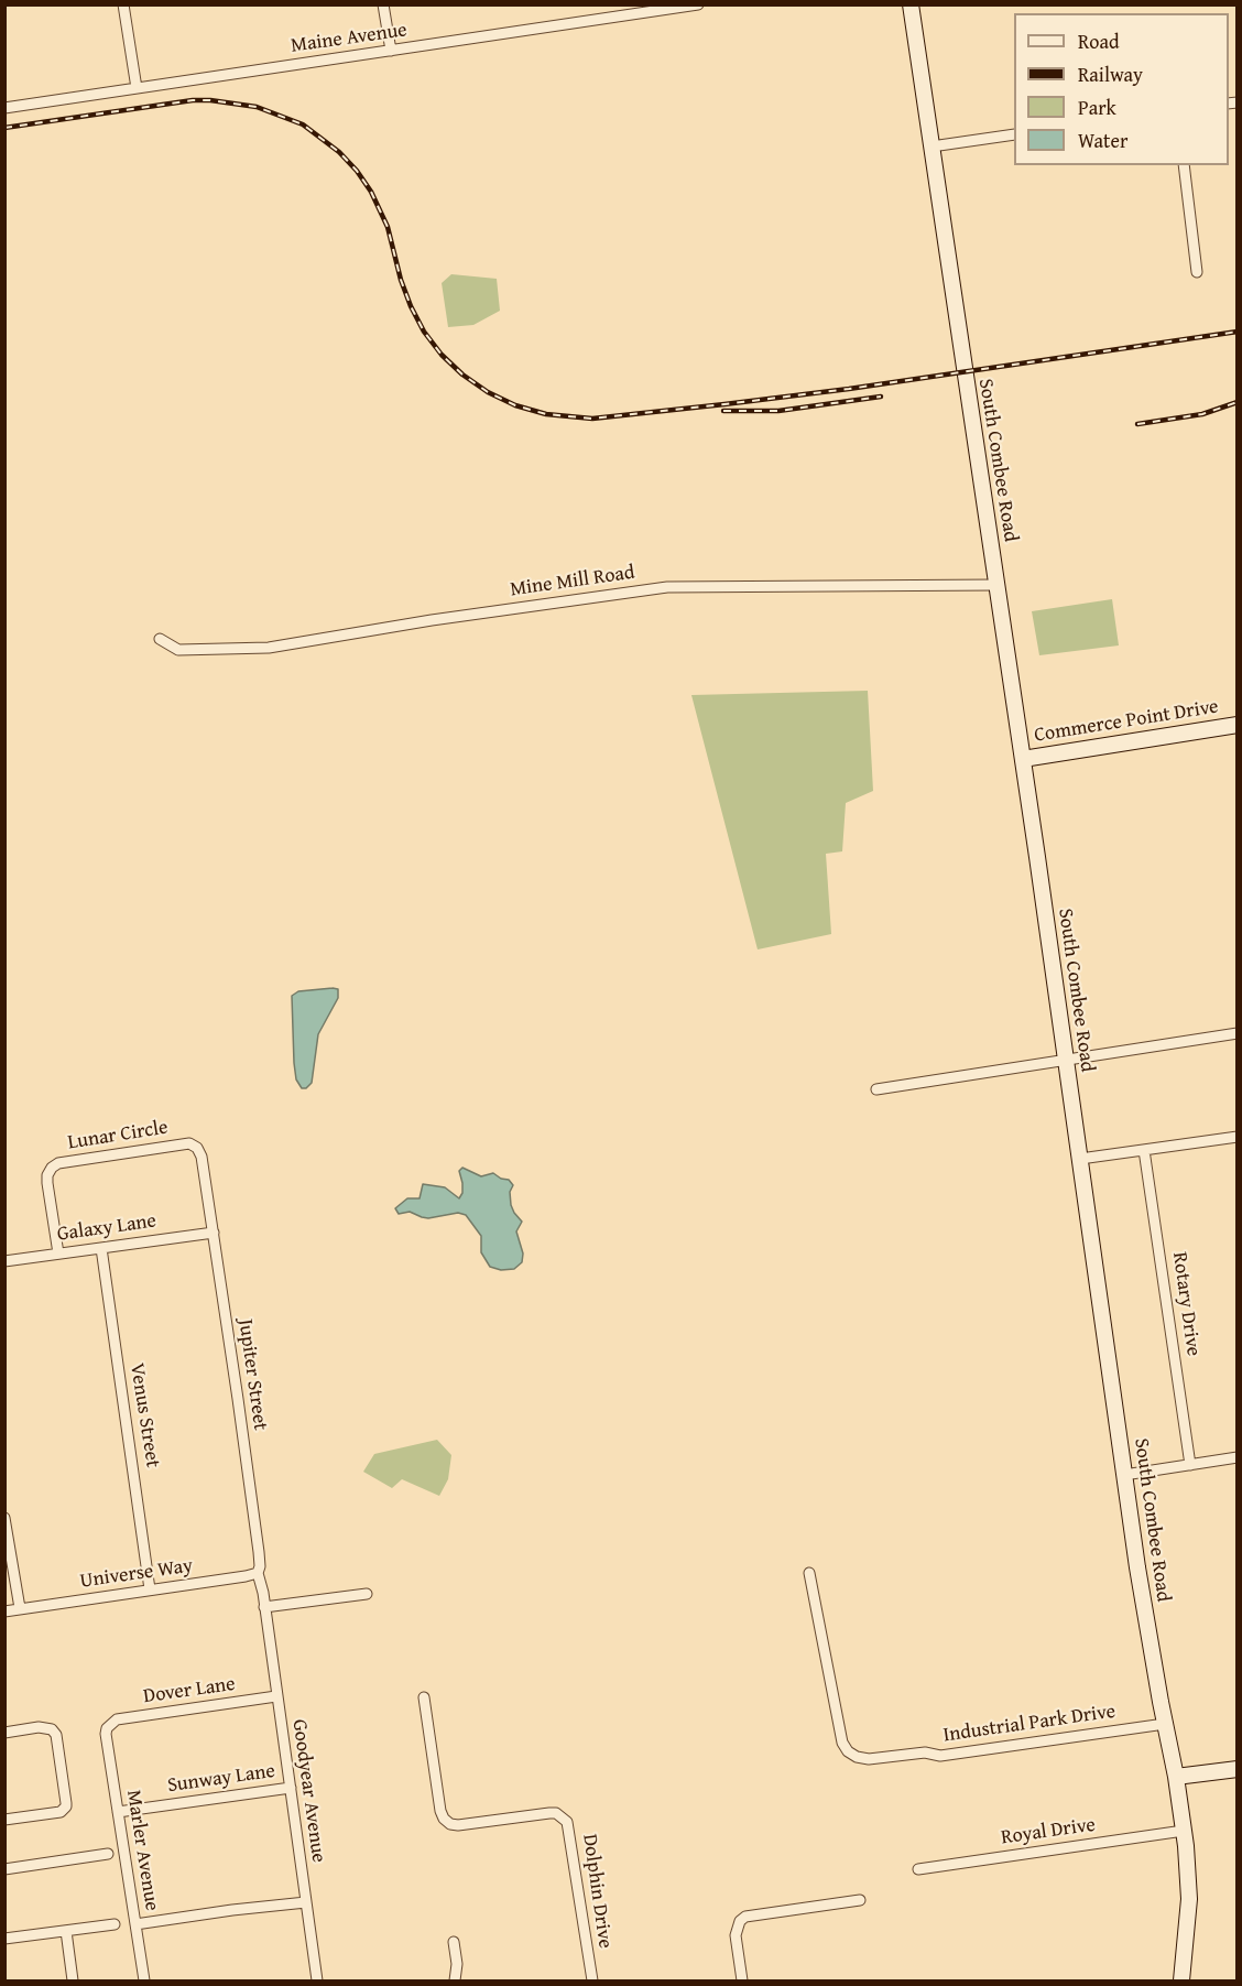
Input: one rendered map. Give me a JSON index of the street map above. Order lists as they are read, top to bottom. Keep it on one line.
{"streets":{"main road":["South Combee Road","Commerce Point Drive"],"street":["Maine Avenue","Mine Mill Road","Lunar Circle","Galaxy Lane","Rotary Drive","Jupiter Street","Venus Street","Universe Way","Dover Lane","Industrial Park Drive","Sunway Lane","Goodyear Avenue","Royal Drive","Marler Avenue","Dolphin Drive"]},"crossings":[["South Combee Road","Mine Mill Road"],["South Combee Road","Commerce Point Drive"],["South Combee Road","Industrial Park Drive"],["South Combee Road","Royal Drive"],["Lunar Circle","Galaxy Lane"],["Lunar Circle","Jupiter Street"],["Galaxy Lane","Jupiter Street"],["Galaxy Lane","Venus Street"],["Jupiter Street","Universe Way"],["Jupiter Street","Goodyear Avenue"],["Venus Street","Universe Way"],["Dover Lane","Goodyear Avenue"],["Dover Lane","Marler Avenue"],["Sunway Lane","Goodyear Avenue"],["Sunway Lane","Marler Avenue"]],"legend":["Road","Railway","Park","Water"]}
